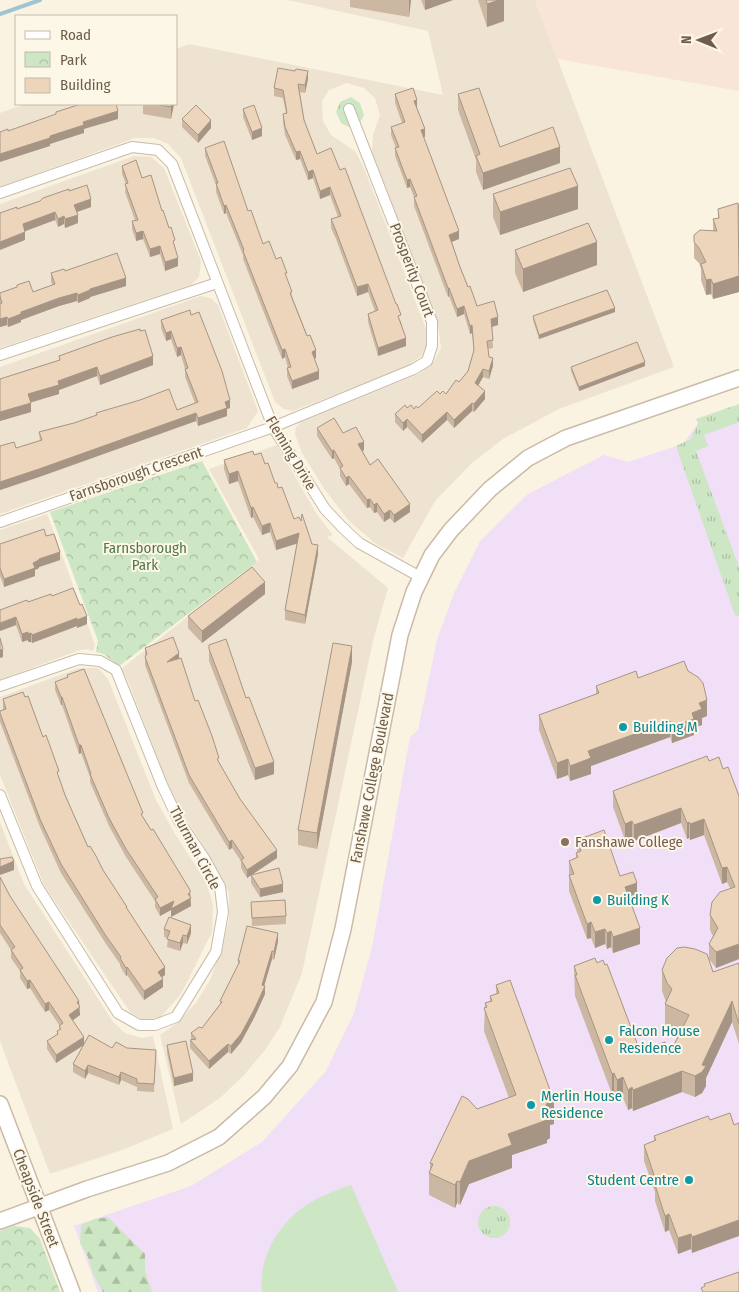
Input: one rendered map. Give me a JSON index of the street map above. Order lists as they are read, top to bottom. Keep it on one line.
{"streets":{"street":["Prosperity Court","Fleming Drive","Farnsborough Crescent","Fanshawe College Boulevard","Thurman Circle","Cheapside Street"]},"crossings":[["Prosperity Court","Fleming Drive"],["Prosperity Court","Farnsborough Crescent"],["Fleming Drive","Farnsborough Crescent"],["Fleming Drive","Fanshawe College Boulevard"],["Fanshawe College Boulevard","Cheapside Street"]],"parks":["Farnsborough Park"],"places":["Building M","Fanshawe College","Building K","Falcon House Residence","Merlin House Residence","Student Centre"],"legend":["Road","Park","Building"],"north":"left"}
